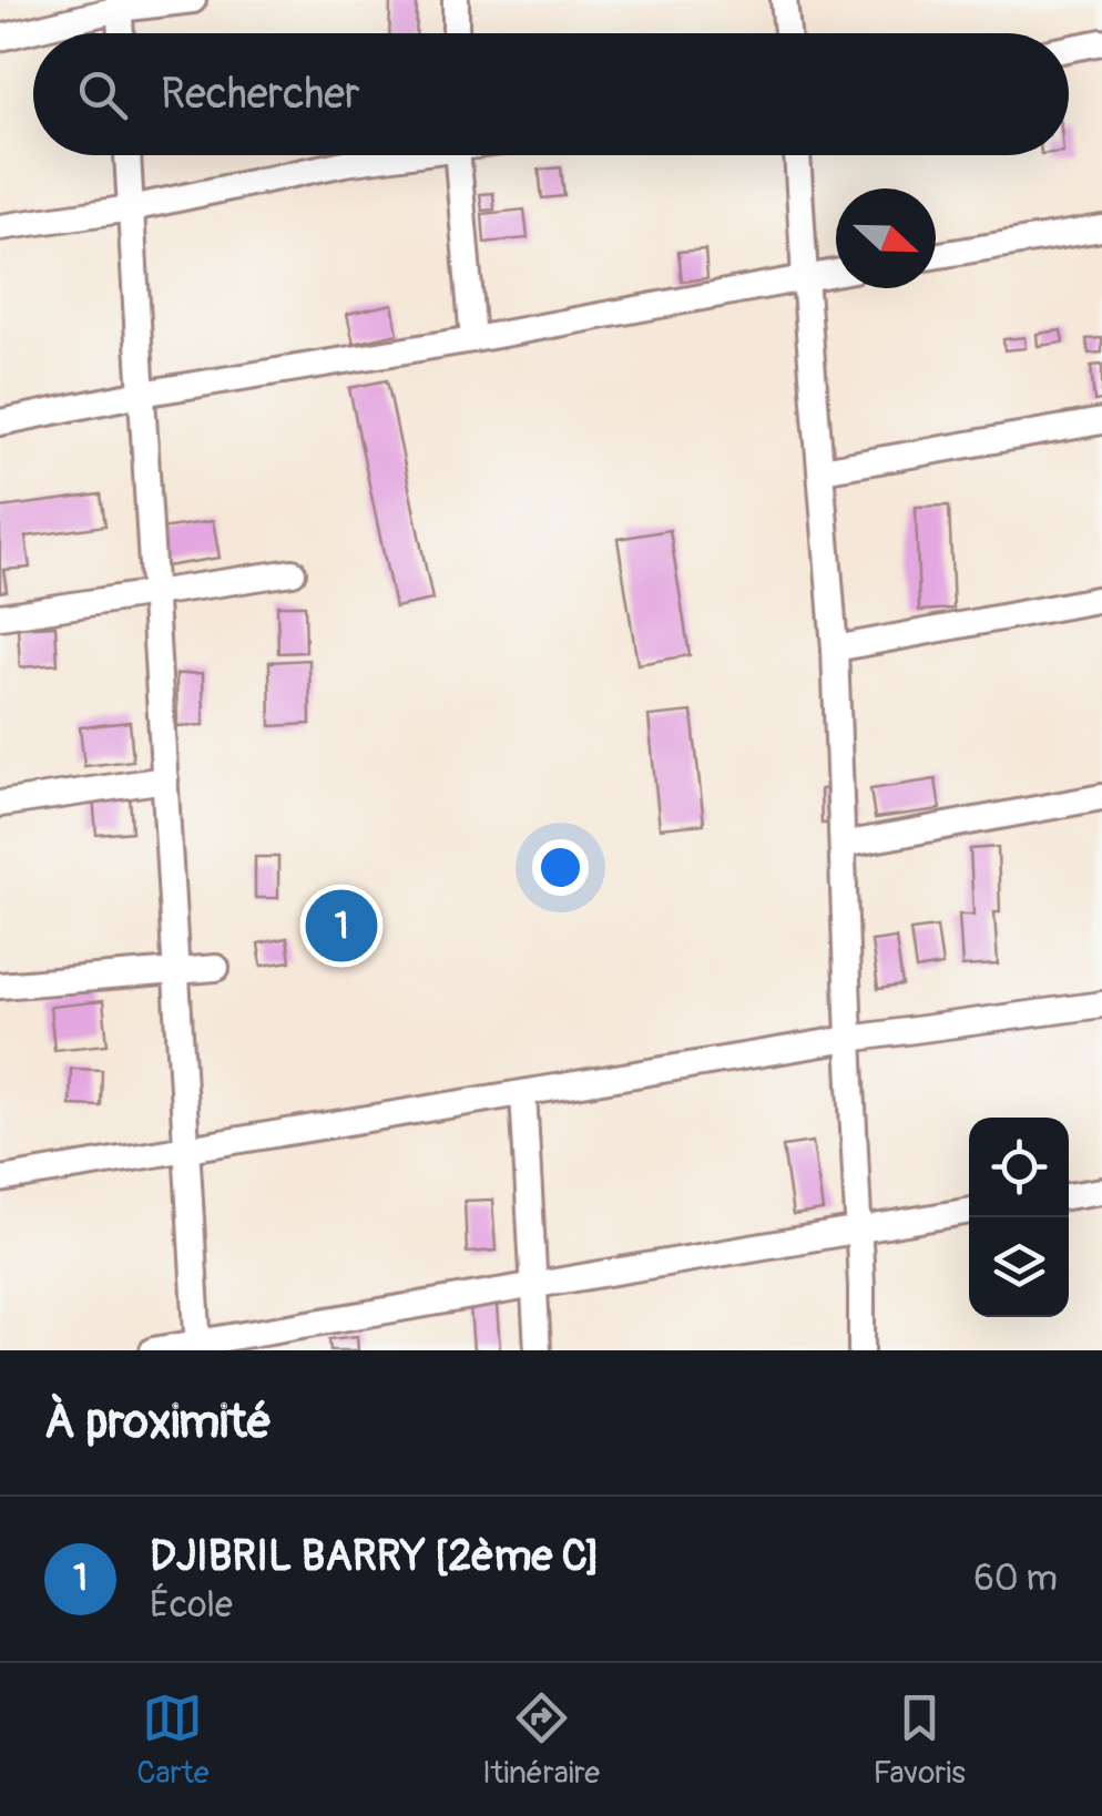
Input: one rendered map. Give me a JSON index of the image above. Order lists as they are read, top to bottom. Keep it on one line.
{"north":"right","page":{"search":"Rechercher","pins":"1","heading":"À proximité","list":[{"mark":"1","name":"DJIBRIL BARRY [2ème C]","note":"École","value":"60 m"}],"nav":["Carte","Itinéraire","Favoris"]}}
